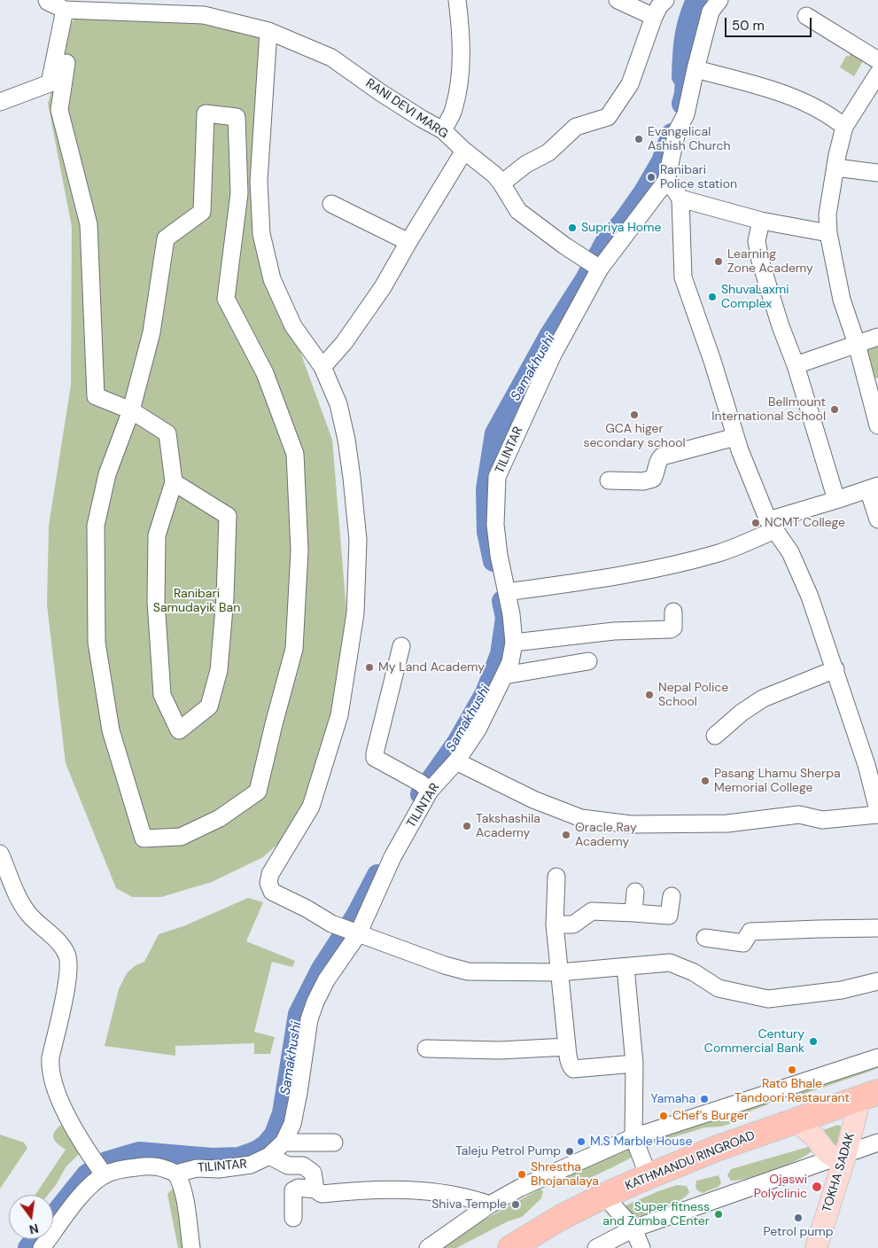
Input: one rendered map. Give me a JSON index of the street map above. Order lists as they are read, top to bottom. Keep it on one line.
{"streets":{"highway":["KATHMANDU RINGROAD"],"main road":["TOKHA SADAK"],"street":["RANI DEVI MARG","TILINTAR"]},"crossings":[["RANI DEVI MARG","TILINTAR"],["KATHMANDU RINGROAD","TOKHA SADAK"]],"water":["Samakhushi"],"parks":["Ranibari Samudayik Ban"],"places":["Evangelical Ashish Church","Ranibari Police station","Supriya Home","Learning Zone Academy","ShuvaLaxmi Complex","Bellmount International School","GCA higer secondary school","NCMT College","My Land Academy","Nepal Police School","Pasang Lhamu Sherpa Memorial College","Takshashila Academy","Oracle Ray Academy","Century Commercial Bank","Rato Bhale Tandoori Restaurant","Yamaha","Chef's Burger","M.S Marble House","Taleju Petrol Pump","Shrestha Bhojanalaya","Ojaswi Polyclinic","Shiva Temple","Super fitness and Zumba CEnter","Petrol pump"],"scale_bar":"50 m","north":"bottom"}
